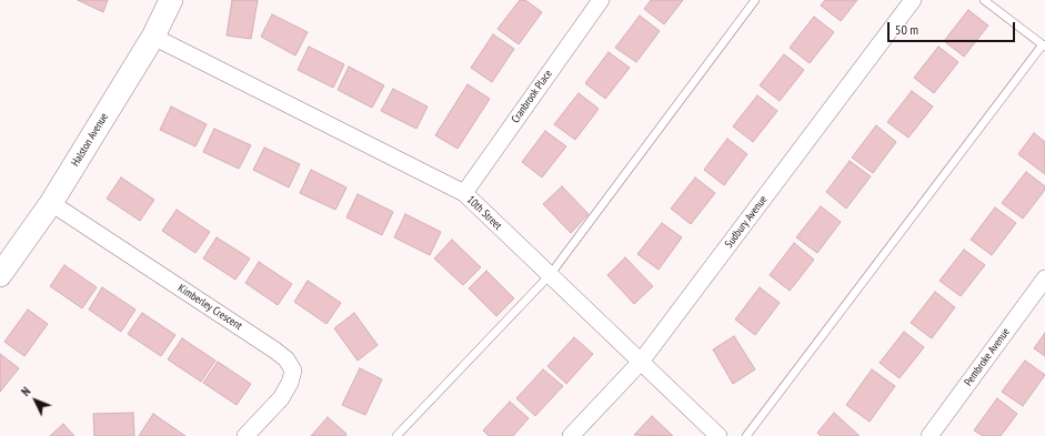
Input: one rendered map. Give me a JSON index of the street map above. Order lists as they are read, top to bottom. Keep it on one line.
{"streets":{"main road":["Halston Avenue"],"street":["Cranbrook Place","10th Street","Sudbury Avenue","Kimberley Crescent","Pembroke Avenue"]},"crossings":[["Cranbrook Place","10th Street"],["Halston Avenue","10th Street"],["Halston Avenue","Kimberley Crescent"],["10th Street","Sudbury Avenue"]],"scale_bar":"50 m","north":"top left"}
